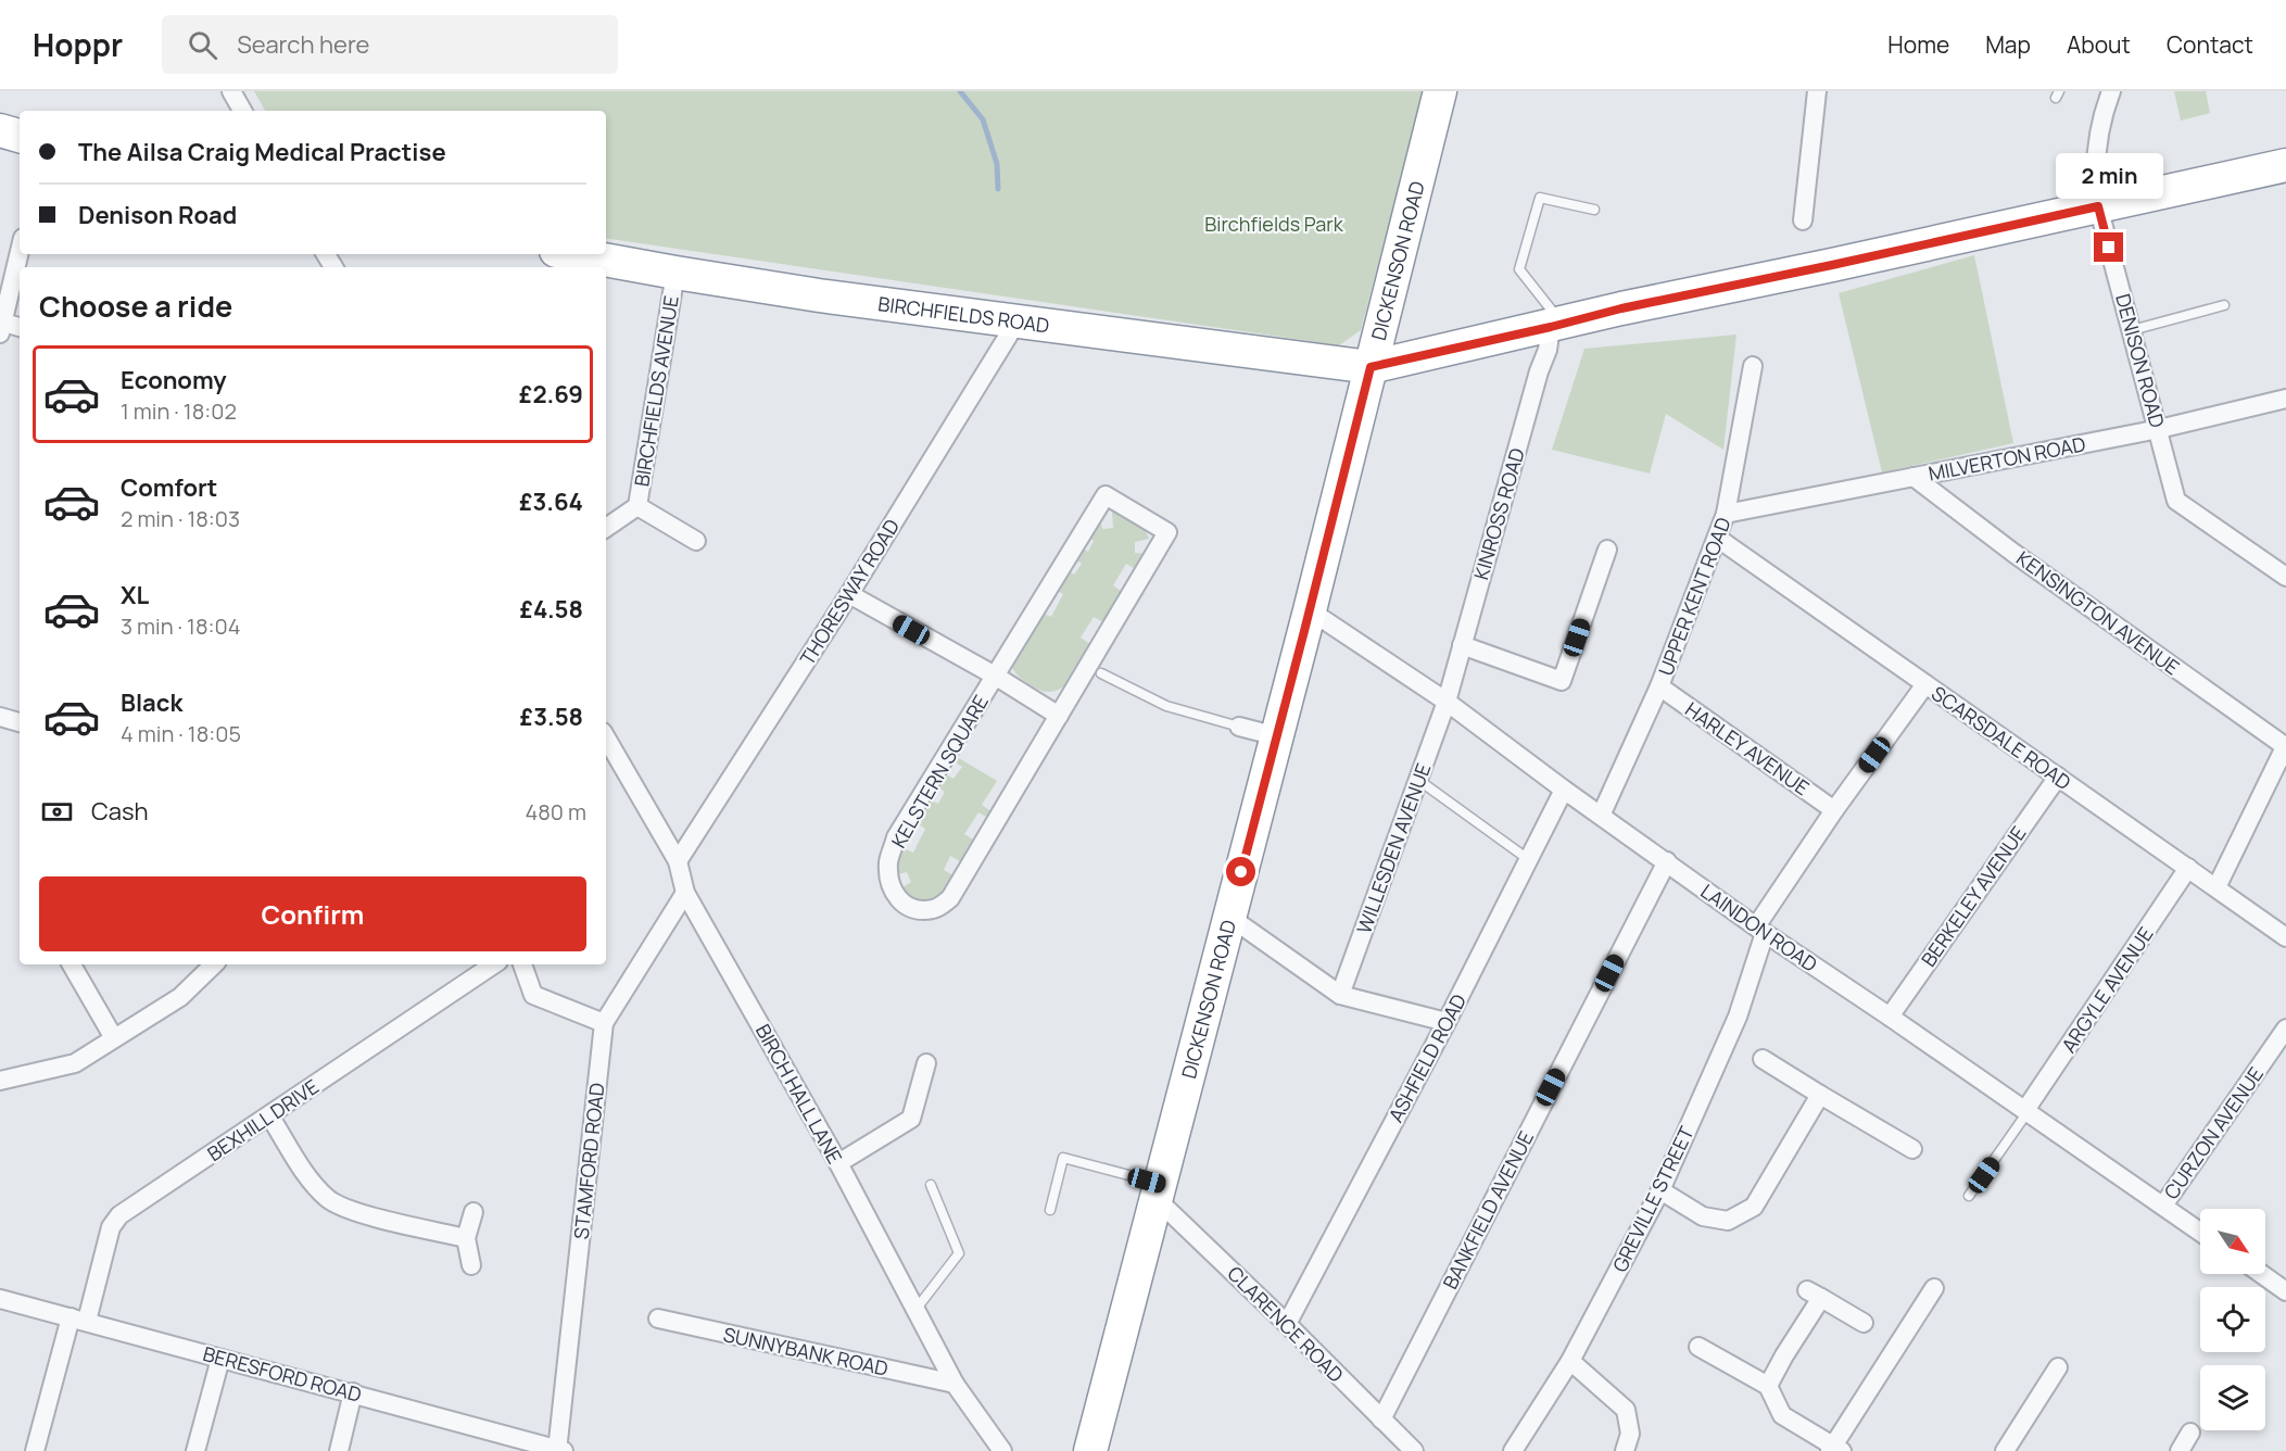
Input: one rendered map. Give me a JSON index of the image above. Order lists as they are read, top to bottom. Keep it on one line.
{"streets":{"highway":["DICKENSON ROAD","BIRCHFIELDS ROAD"],"street":["DENISON ROAD","BIRCHFIELDS AVENUE","MILVERTON ROAD","KINROSS ROAD","THORESWAY ROAD","UPPER KENT ROAD","KENSINGTON AVENUE","SCARSDALE ROAD","HARLEY AVENUE","KELSTERN SQUARE","WILLESDEN AVENUE","BERKELEY AVENUE","LAINDON ROAD","ARGYLE AVENUE","ASHFIELD ROAD","BIRCH HALL LANE","BEXHILL DRIVE","CURZON AVENUE","STAMFORD ROAD","GREVILLE STREET","BANKFIELD AVENUE","CLARENCE ROAD","SUNNYBANK ROAD","BERESFORD ROAD"]},"crossings":[["DICKENSON ROAD","BIRCHFIELDS ROAD"],["DICKENSON ROAD","LAINDON ROAD"],["DICKENSON ROAD","CLARENCE ROAD"],["BIRCHFIELDS ROAD","BIRCHFIELDS AVENUE"],["BIRCHFIELDS ROAD","THORESWAY ROAD"],["DENISON ROAD","MILVERTON ROAD"],["MILVERTON ROAD","UPPER KENT ROAD"],["MILVERTON ROAD","KENSINGTON AVENUE"],["KINROSS ROAD","WILLESDEN AVENUE"],["KINROSS ROAD","LAINDON ROAD"],["THORESWAY ROAD","BIRCH HALL LANE"],["UPPER KENT ROAD","SCARSDALE ROAD"],["UPPER KENT ROAD","HARLEY AVENUE"],["UPPER KENT ROAD","LAINDON ROAD"],["SCARSDALE ROAD","BERKELEY AVENUE"],["SCARSDALE ROAD","ARGYLE AVENUE"],["SCARSDALE ROAD","GREVILLE STREET"],["HARLEY AVENUE","GREVILLE STREET"],["WILLESDEN AVENUE","LAINDON ROAD"],["BERKELEY AVENUE","LAINDON ROAD"],["LAINDON ROAD","ARGYLE AVENUE"],["LAINDON ROAD","ASHFIELD ROAD"],["LAINDON ROAD","CURZON AVENUE"],["LAINDON ROAD","GREVILLE STREET"],["LAINDON ROAD","BANKFIELD AVENUE"],["ASHFIELD ROAD","CLARENCE ROAD"],["BIRCH HALL LANE","STAMFORD ROAD"],["BIRCH HALL LANE","SUNNYBANK ROAD"],["BEXHILL DRIVE","BERESFORD ROAD"],["STAMFORD ROAD","BERESFORD ROAD"],["BANKFIELD AVENUE","CLARENCE ROAD"]],"parks":["Birchfields Park"],"north":"bottom right","page":{"header":"Hoppr","search":"Search here","nav":["Home","Map","About","Contact"],"banner":["The Ailsa Craig Medical Practise","Denison Road"],"bubble":"2 min","heading":"Choose a ride","list":[{"name":"Economy","note":"1 min · 18:02","value":"£2.69"},{"name":"Comfort","note":"2 min · 18:03","value":"£3.64"},{"name":"XL","note":"3 min · 18:04","value":"£4.58"},{"name":"Black","note":"4 min · 18:05","value":"£3.58"}],"pay":["Cash","480 m"],"buttons":"Confirm"}}
